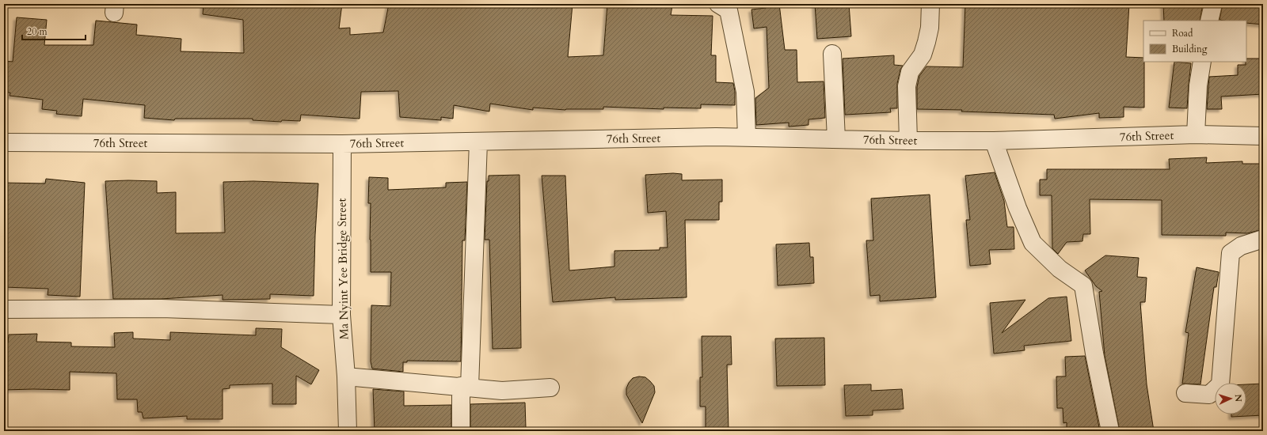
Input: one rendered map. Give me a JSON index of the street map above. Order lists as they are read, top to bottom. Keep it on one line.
{"streets":{"street":["76th Street","Ma Nyint Yee Bridge Street"]},"crossings":[["76th Street","Ma Nyint Yee Bridge Street"]],"legend":["Road","Building"],"scale_bar":"20 m","north":"right"}
